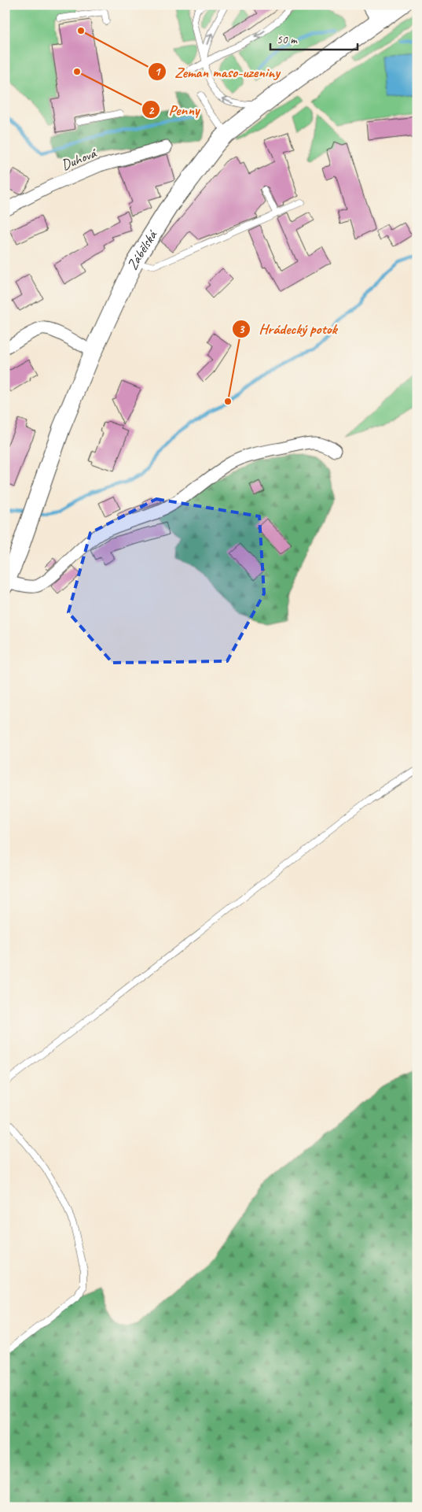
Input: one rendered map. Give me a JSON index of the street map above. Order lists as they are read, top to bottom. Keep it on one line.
{"streets":{"main road":["Zábělská"],"street":["Duhová"]},"places":["Zeman maso-uzeniny","Penny","Hrádecký potok"],"scale_bar":"50 m"}
